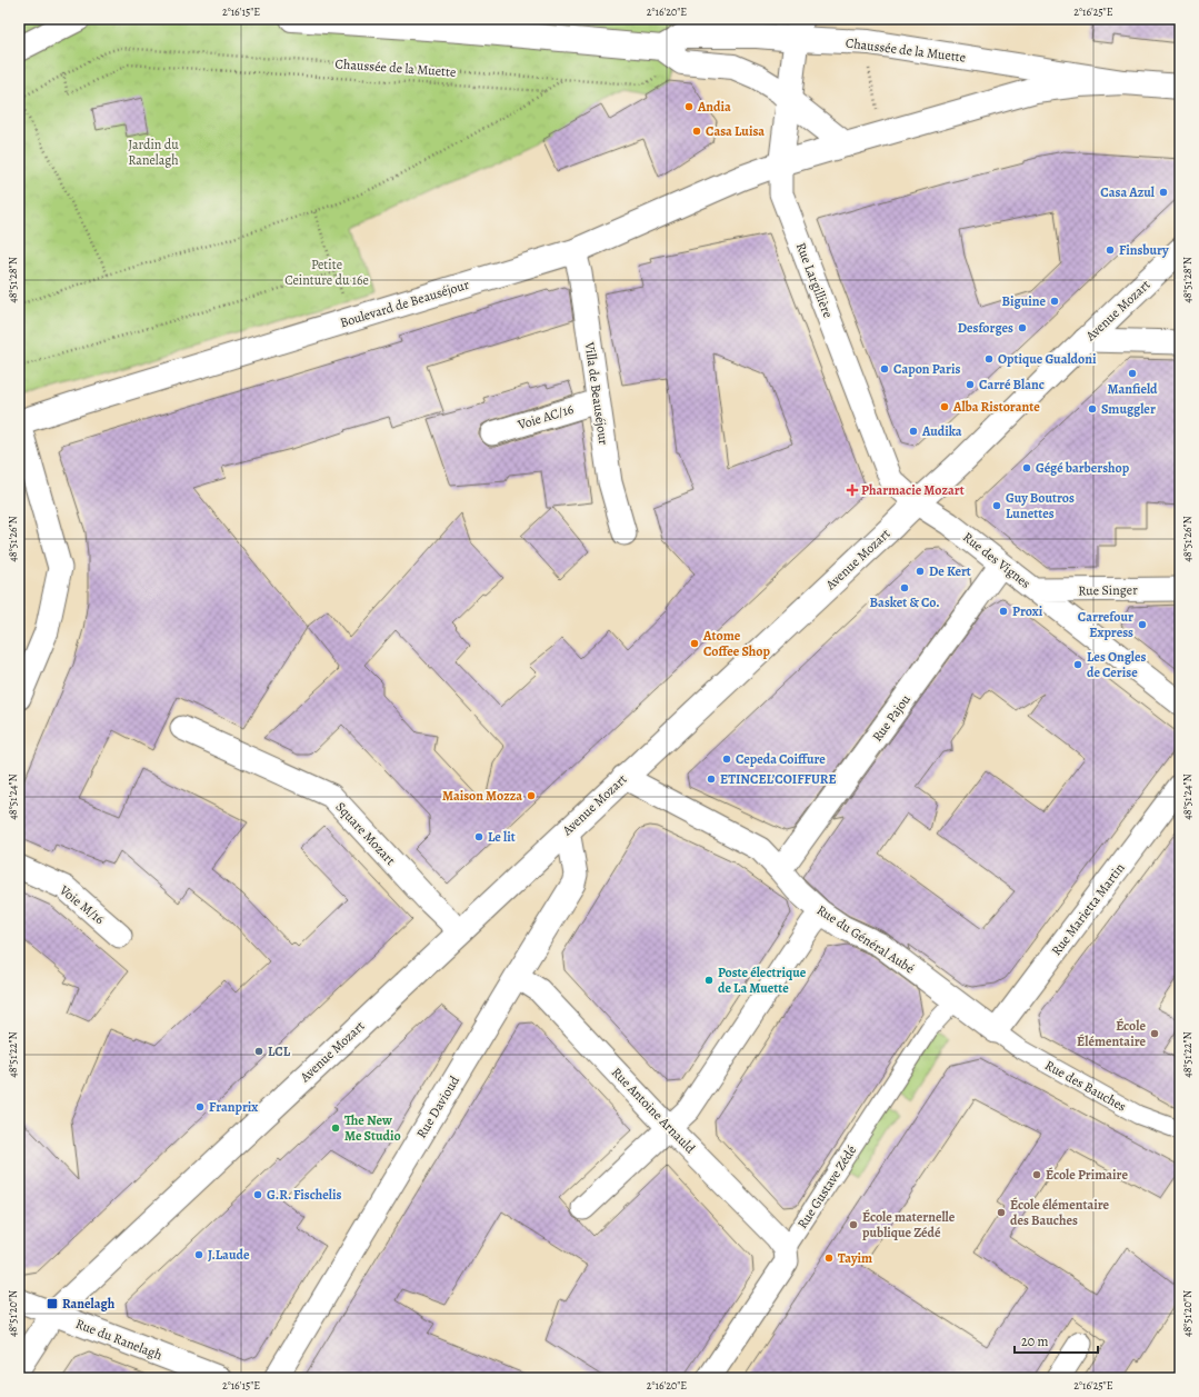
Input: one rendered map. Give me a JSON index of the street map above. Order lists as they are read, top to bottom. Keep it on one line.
{"streets":{"street":["Chaussée de la Muette","Rue Largillière","Boulevard de Beauséjour","Avenue Mozart","Villa de Beauséjour","Voie AC/16","Rue des Vignes","Rue Singer","Rue Pajou","Square Mozart","Voie M/16","Rue Marietta Martin","Rue du Général Aubé","Rue des Bauches","Rue Davioud","Rue Antoine Arnauld","Rue Gustave Zédé","Rue du Ranelagh"]},"crossings":[["Chaussée de la Muette","Rue Largillière"],["Chaussée de la Muette","Boulevard de Beauséjour"],["Rue Largillière","Boulevard de Beauséjour"],["Rue Largillière","Avenue Mozart"],["Rue Largillière","Rue des Vignes"],["Boulevard de Beauséjour","Villa de Beauséjour"],["Avenue Mozart","Rue des Vignes"],["Avenue Mozart","Square Mozart"],["Avenue Mozart","Rue du Général Aubé"],["Avenue Mozart","Rue Davioud"],["Avenue Mozart","Rue du Ranelagh"],["Villa de Beauséjour","Voie AC/16"],["Rue des Vignes","Rue Singer"],["Rue des Vignes","Rue Pajou"],["Rue Pajou","Rue du Général Aubé"],["Rue Marietta Martin","Rue du Général Aubé"],["Rue Marietta Martin","Rue des Bauches"],["Rue du Général Aubé","Rue des Bauches"],["Rue du Général Aubé","Rue Gustave Zédé"],["Rue Davioud","Rue Antoine Arnauld"],["Rue Antoine Arnauld","Rue Gustave Zédé"]],"parks":["Jardin du Ranelagh","Petite Ceinture du 16e"],"places":{"other":["Andia","Casa Luisa","Casa Azul","Finsbury","Biguine","Desforges","Optique Gualdoni","Capon Paris","Manfield","Carré Blanc","Alba Ristorante","Smuggler","Audika","Gégé barbershop","Guy Boutros Lunettes","De Kert","Basket & Co.","Proxi","Carrefour Express","Atome Coffee Shop","Les Ongles de Cerise","Cepeda Coiffure","ETINCEL’COIFFURE","Maison Mozza","Le lit","Poste électrique de La Muette","École Élémentaire","LCL","Franprix","The New Me Studio","École Primaire","G.R. Fischelis","École élémentaire des Bauches","École maternelle publique Zédé","J.Laude","Tayim"],"health":["Pharmacie Mozart"],"transit":["Ranelagh"]},"scale_bar":"20 m","coordinates":["2°16'15\"E","2°16'20\"E","2°16'25\"E","48°51'28\"N","48°51'26\"N","48°51'24\"N","48°51'22\"N","48°51'20\"N"]}
